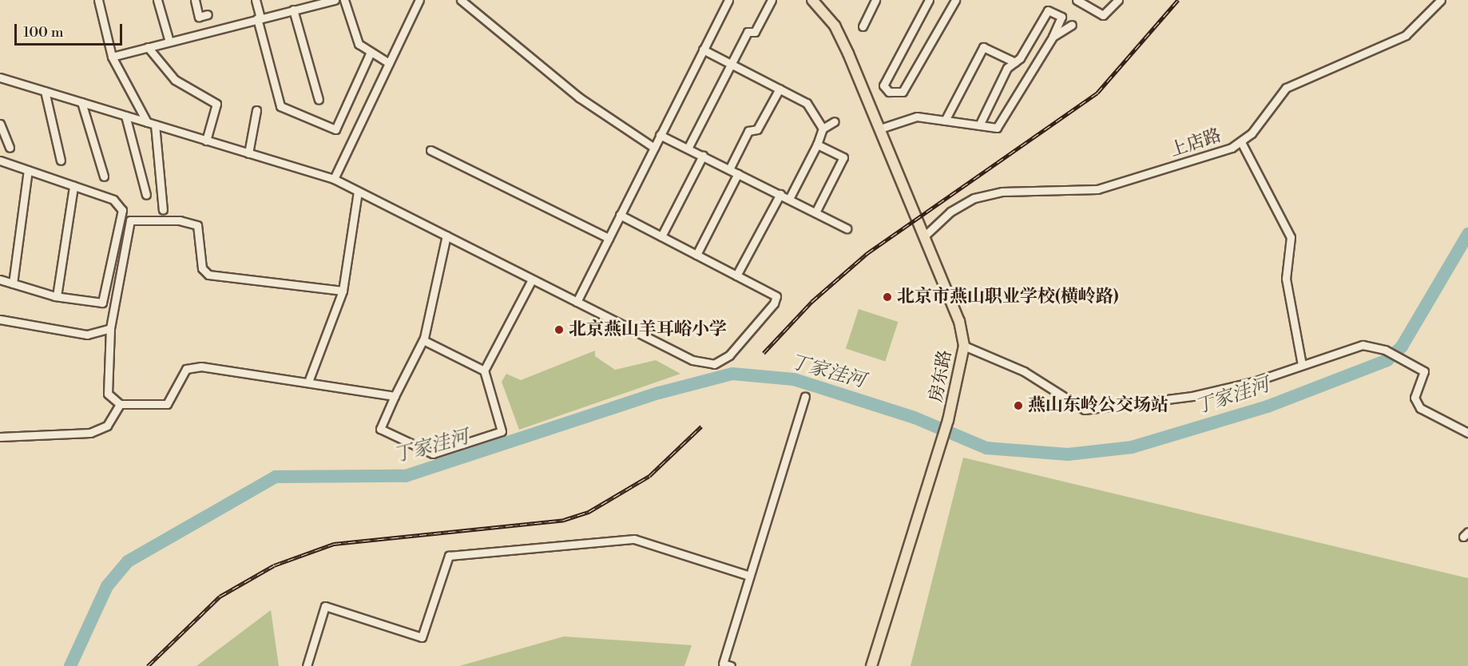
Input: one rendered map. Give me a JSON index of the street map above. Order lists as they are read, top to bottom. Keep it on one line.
{"streets":{"main road":["房东路"],"street":["上店路"]},"crossings":[["上店路","房东路"]],"water":["丁家洼河"],"places":["北京市燕山职业学校(横岭路)","北京燕山羊耳峪小学","燕山东岭公交场站"],"scale_bar":"100 m"}
